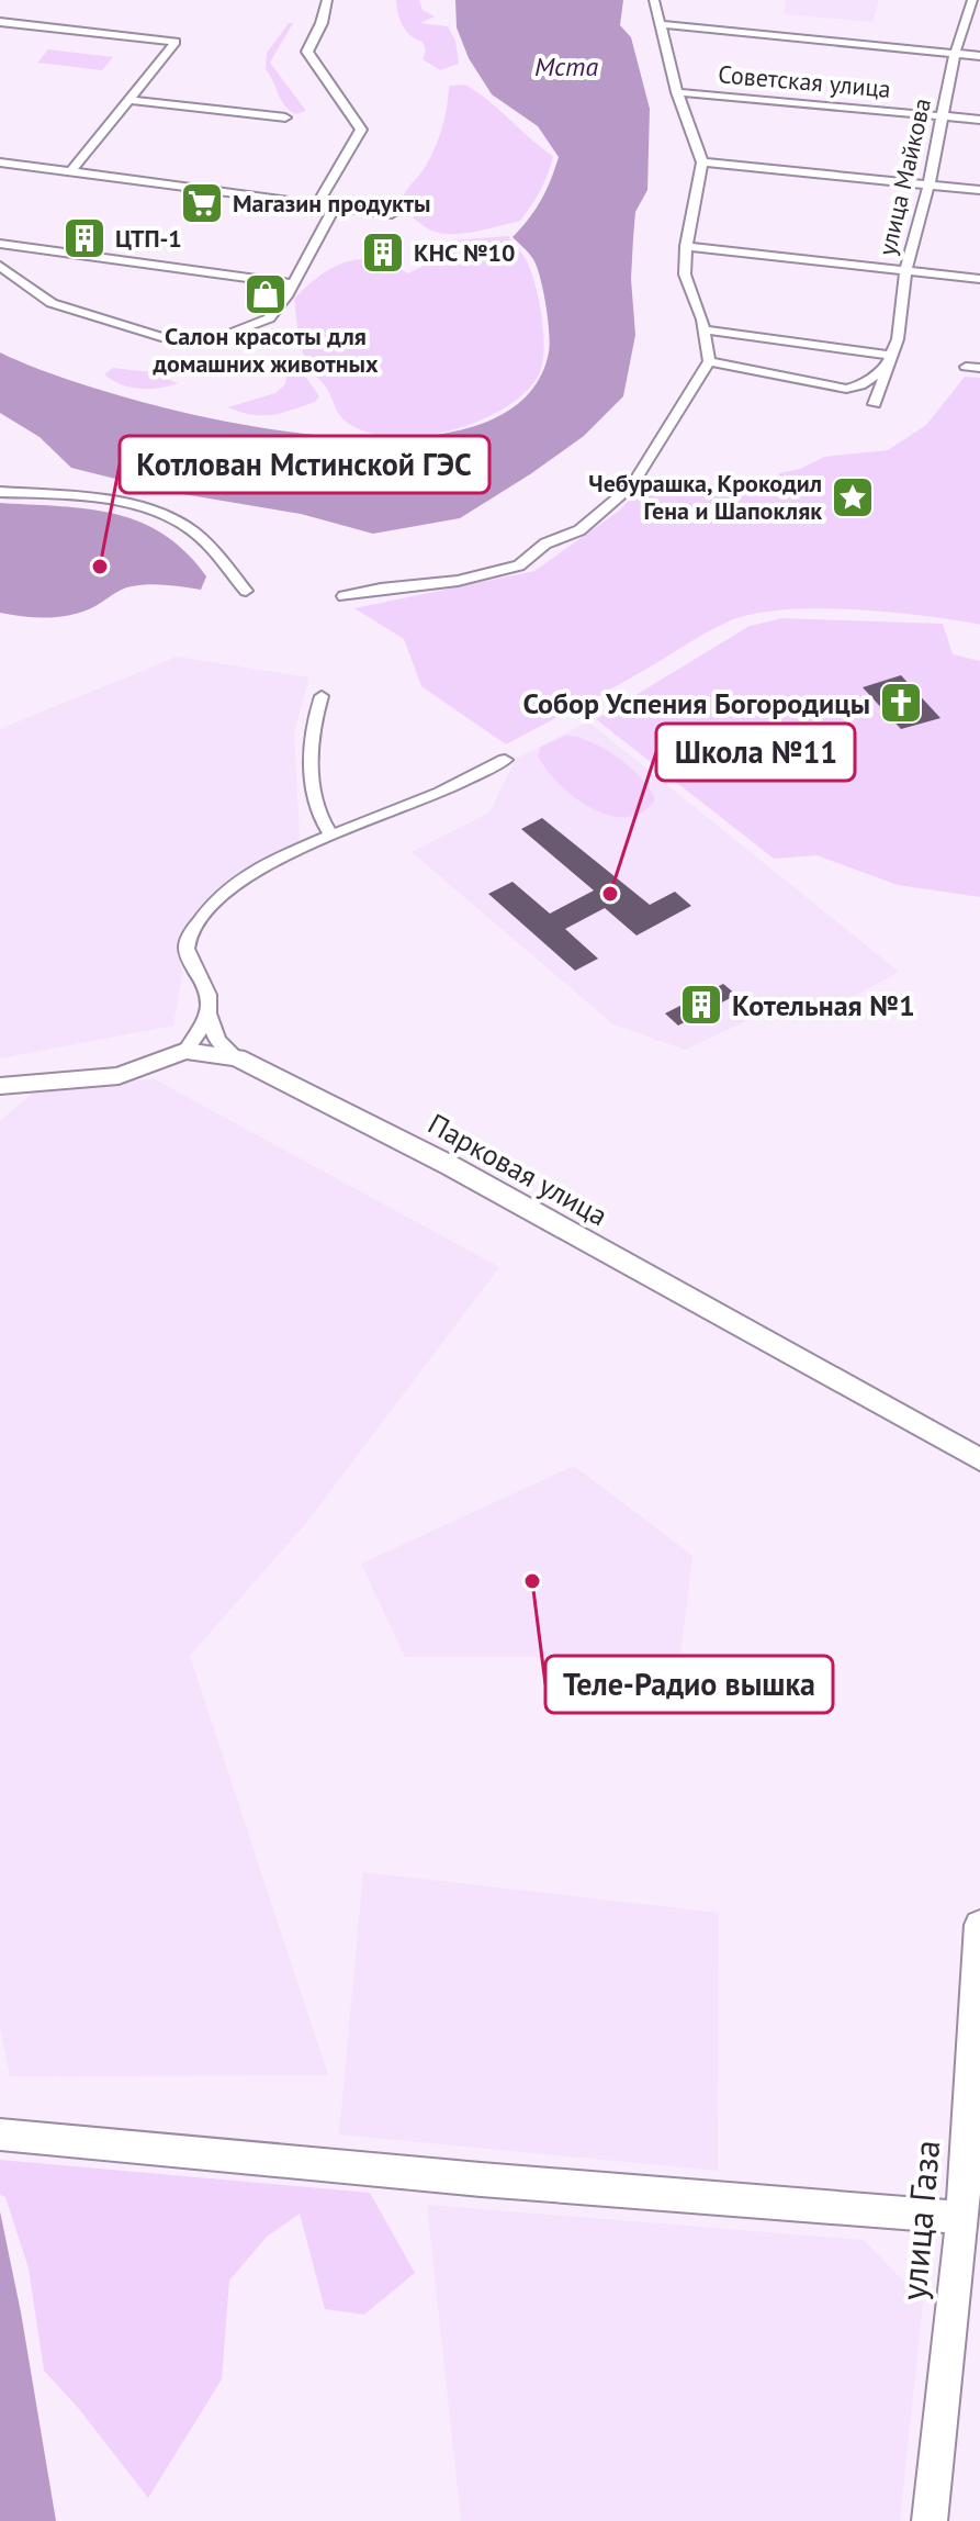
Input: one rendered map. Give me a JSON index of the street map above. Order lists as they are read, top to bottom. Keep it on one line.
{"streets":{"main road":["Парковая улица","улица Газа"],"street":["Советская улица","улица Майкова"]},"crossings":[["Советская улица","улица Майкова"]],"water":["Мста"],"places":{"supermarket":["Магазин продукты"],"building":["ЦТП-1","КНС №10","Котельная №1"],"shop":["Салон красоты для домашних животных"],"place":["Чебурашка, Крокодил Гена и Шапокляк"],"other":["Котлован Мстинской ГЭС","Школа №11","Теле-Радио вышка"],"church":["Собор Успения Богородицы"]}}
